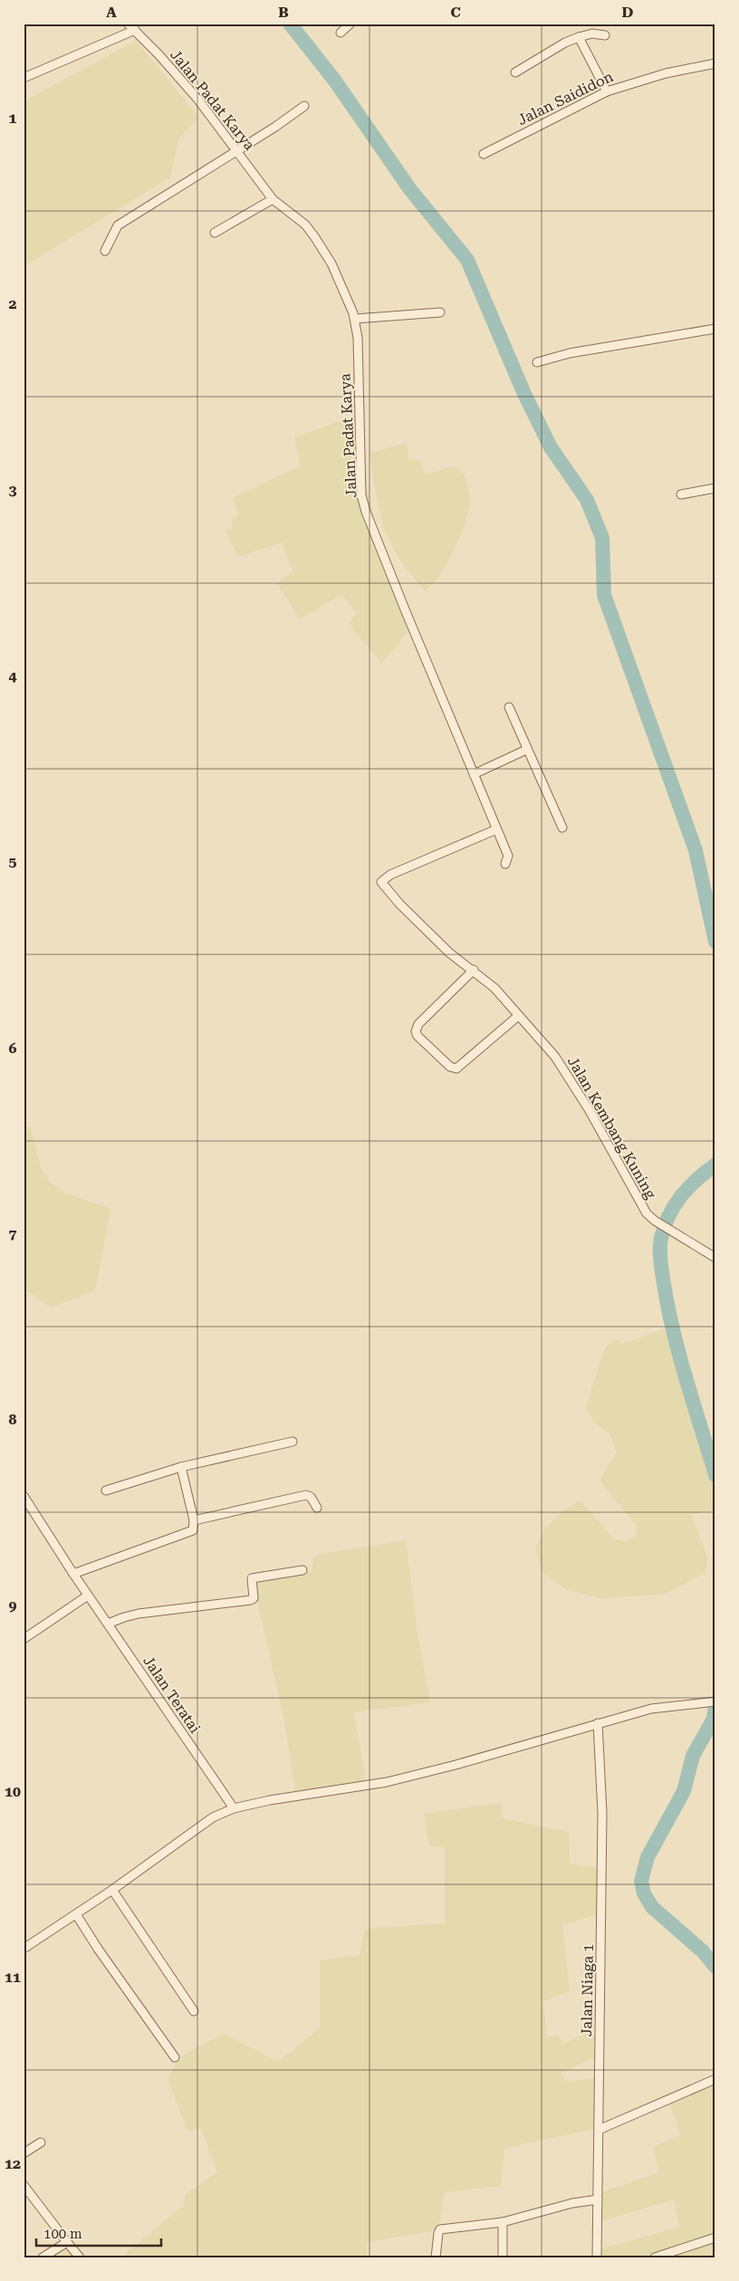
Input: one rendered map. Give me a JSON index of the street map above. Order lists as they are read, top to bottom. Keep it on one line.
{"streets":{"street":["Jalan Saididon","Jalan Padat Karya","Jalan Kembang Kuning","Jalan Teratai","Jalan Niaga 1"]},"crossings":[["Jalan Padat Karya","Jalan Kembang Kuning"]],"scale_bar":"100 m","grid":{"columns":["A","B","C","D"],"rows":["1","2","3","4","5","6","7","8","9","10","11","12"]}}
